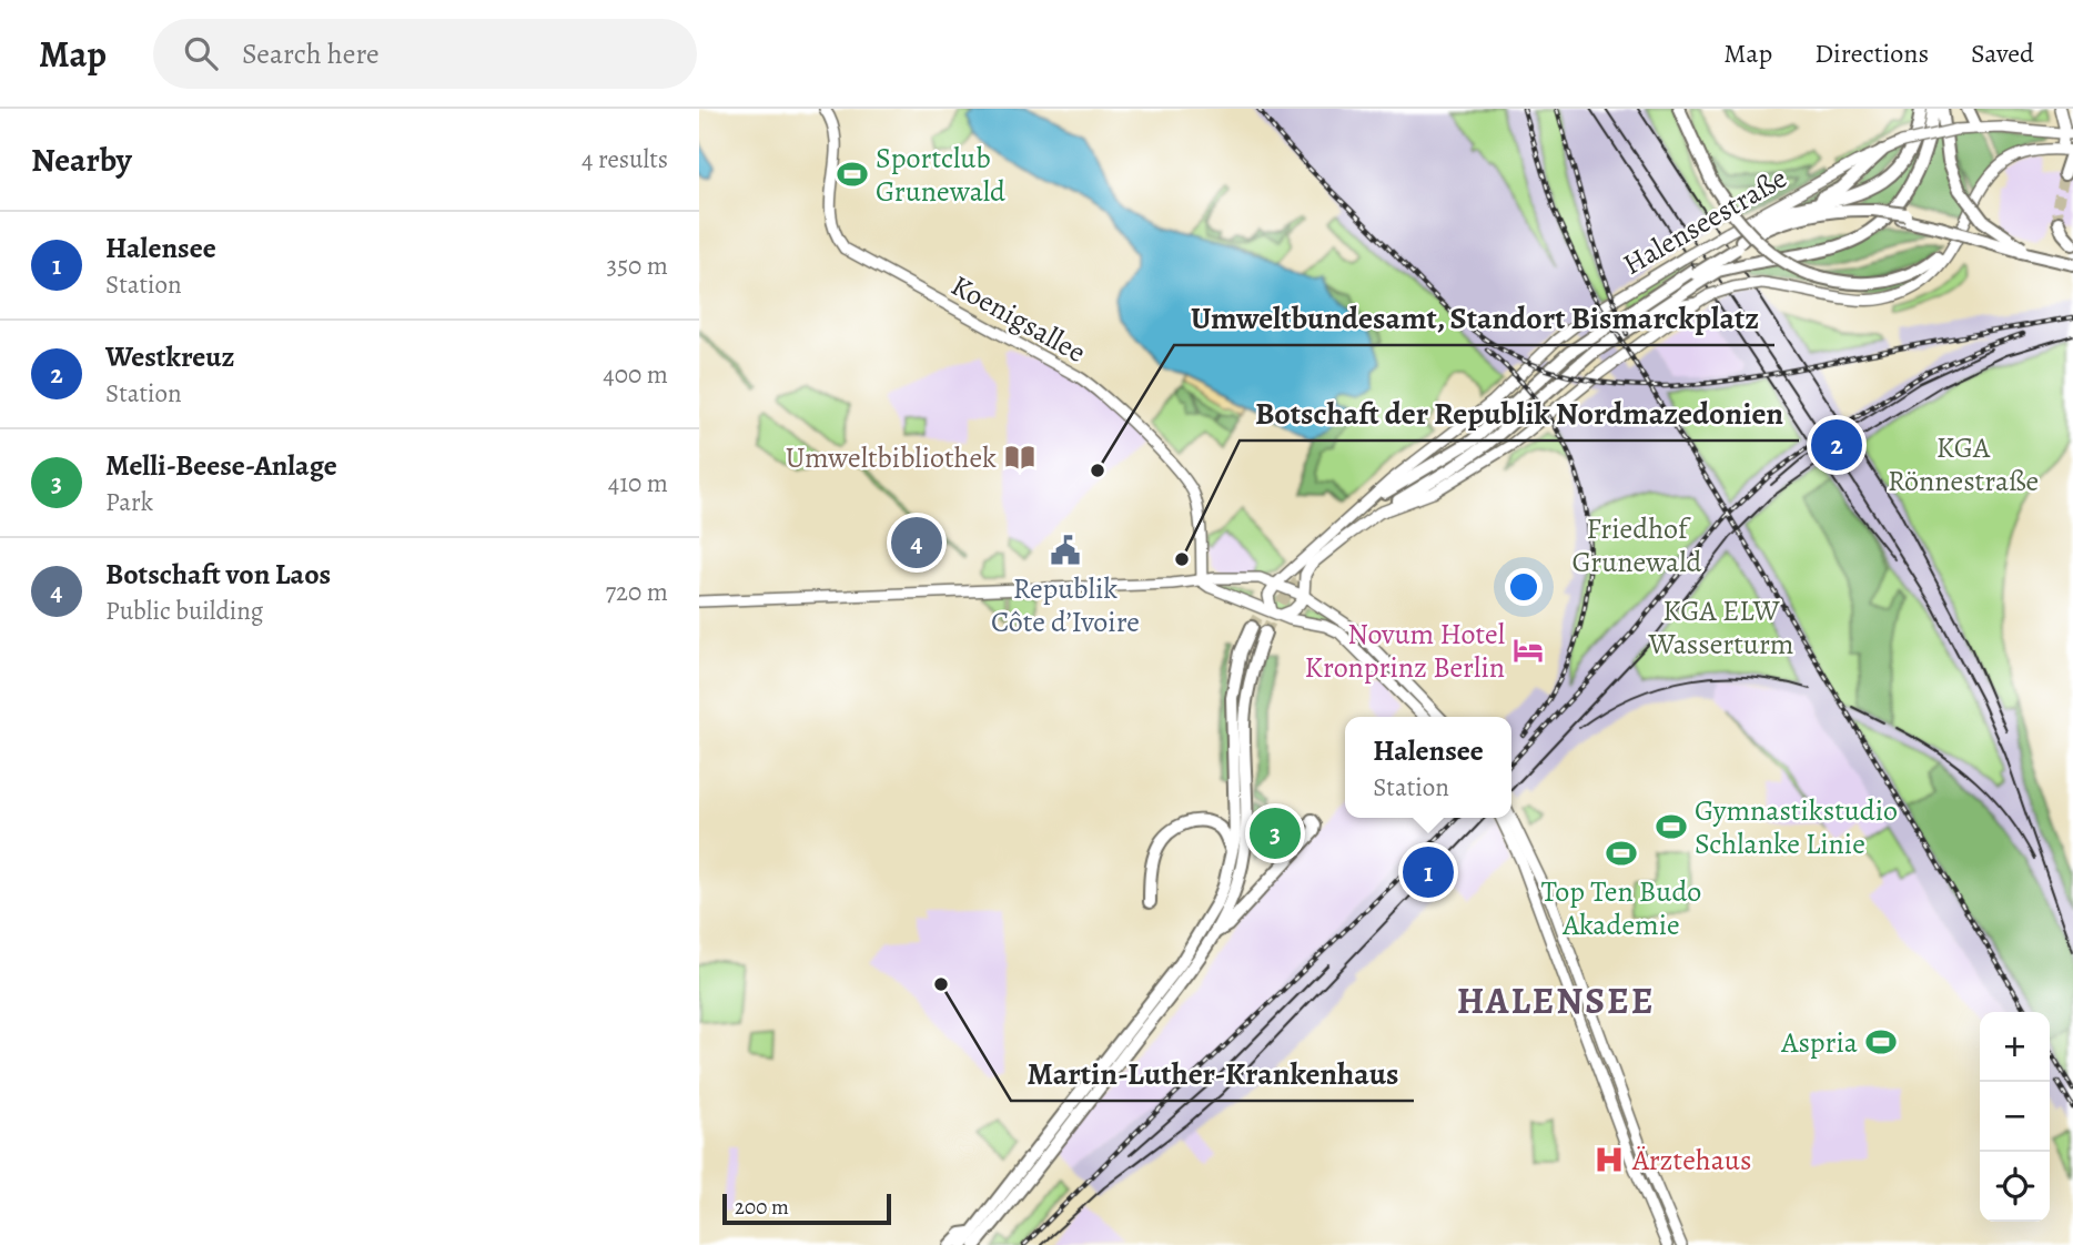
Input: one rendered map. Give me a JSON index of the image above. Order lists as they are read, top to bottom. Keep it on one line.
{"streets":{"main road":["Halenseestraße","Koenigsallee"]},"districts":["HALENSEE"],"parks":["KGA Rönnestraße","Friedhof Grunewald","KGA ELW Wasserturm"],"places":{"sports":["Sportclub Grunewald","Gymnastikstudio Schlanke Linie","Top Ten Budo Akademie","Aspria"],"library":["Umweltbibliothek"],"other":["Umweltbundesamt, Standort Bismarckplatz","Botschaft der Republik Nordmazedonien","Martin-Luther-Krankenhaus"],"public building":["Republik Côte d’Ivoire"],"hotel":["Novum Hotel Kronprinz Berlin"],"hospital":["Ärztehaus"]},"scale_bar":"200 m","page":{"header":"Map","search":"Search here","nav":["Map","Directions","Saved"],"heading":["Nearby","4 results"],"list":[{"mark":"1","name":"Halensee","note":"Station","value":"350 m"},{"mark":"2","name":"Westkreuz","note":"Station","value":"400 m"},{"mark":"3","name":"Melli-Beese-Anlage","note":"Park","value":"410 m"},{"mark":"4","name":"Botschaft von Laos","note":"Public building","value":"720 m"}],"pins":["2","4","3","1"],"popup":["Halensee","Station"],"map_buttons":["+","−"],"scale":"200 m"}}
